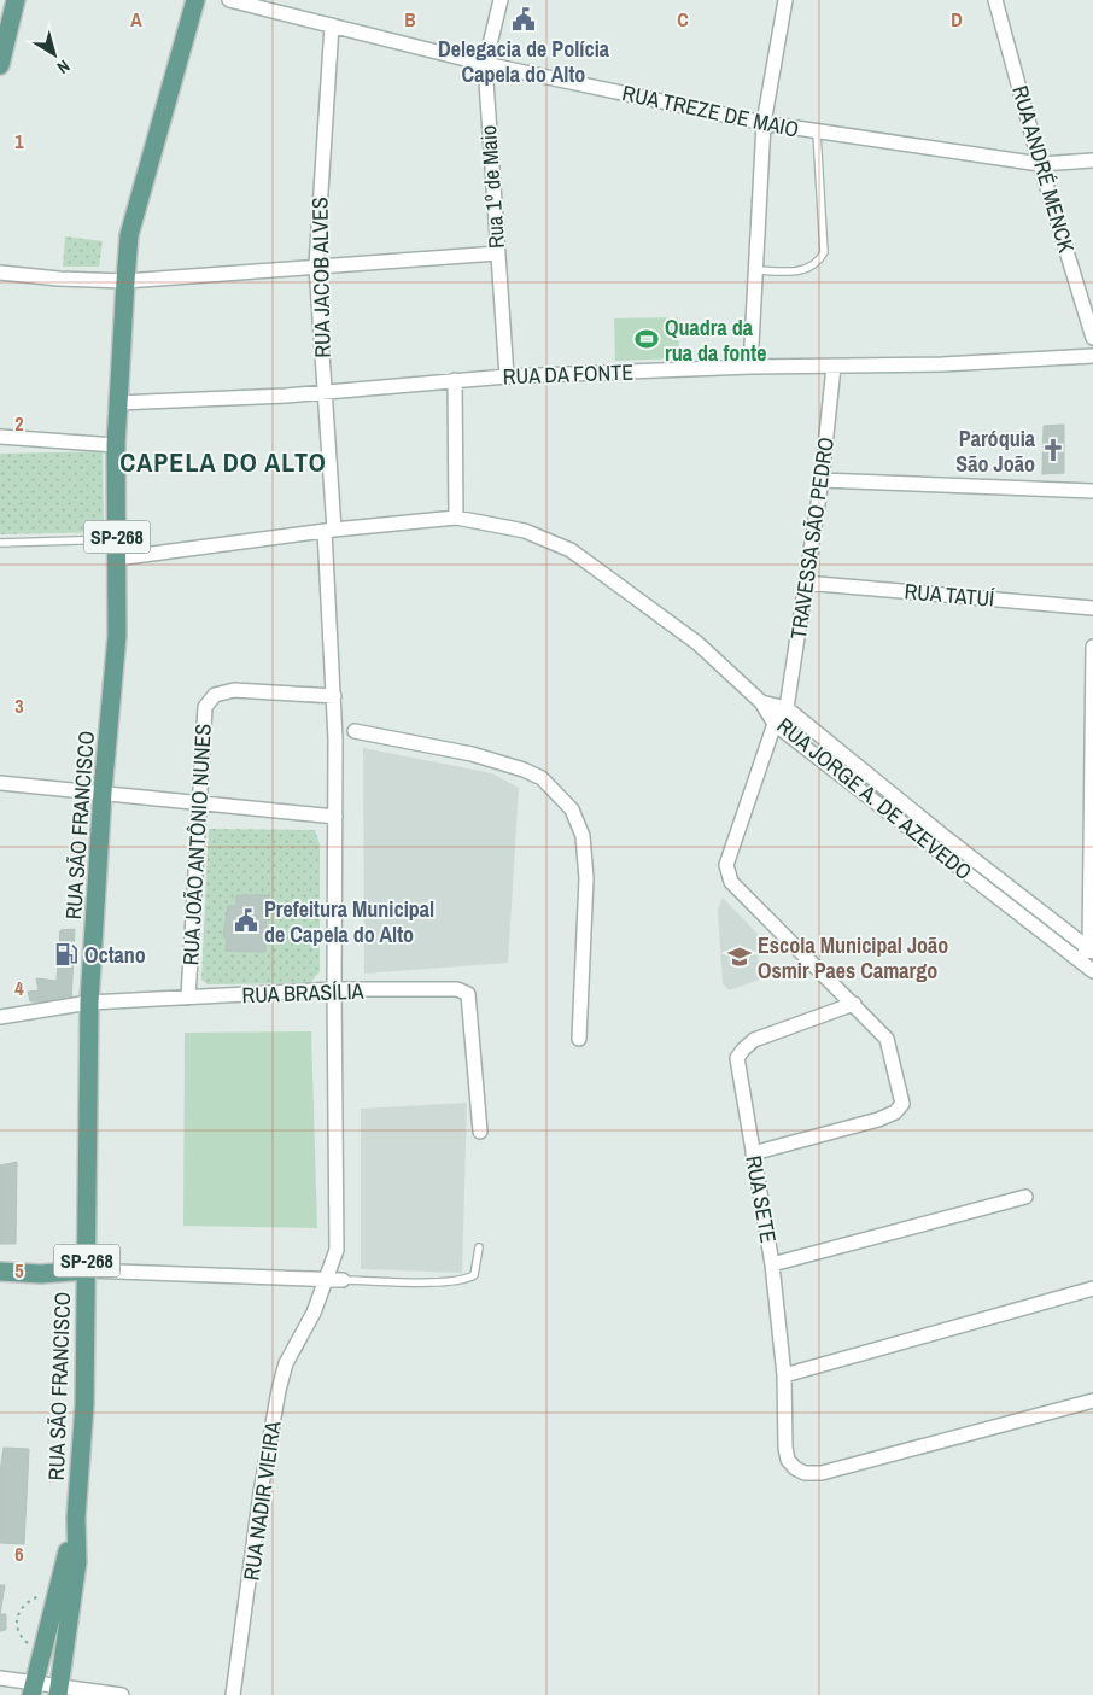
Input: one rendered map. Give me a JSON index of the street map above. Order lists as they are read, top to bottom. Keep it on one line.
{"streets":{"main road":["SP-268","RUA SÃO FRANCISCO"],"street":["RUA TREZE DE MAIO","RUA ANDRÉ MENCK","Rua 1º de Maio","RUA JACOB ALVES","RUA DA FONTE","TRAVESSA SÃO PEDRO","RUA TATUÍ","RUA JORGE A. DE AZEVEDO","RUA JOÃO ANTÔNIO NUNES","RUA BRASÍLIA","RUA SETE","RUA NADIR VIEIRA"]},"crossings":[["RUA TREZE DE MAIO","RUA ANDRÉ MENCK"],["RUA TREZE DE MAIO","Rua 1º de Maio"],["RUA TREZE DE MAIO","RUA JACOB ALVES"],["Rua 1º de Maio","RUA DA FONTE"],["RUA JACOB ALVES","RUA DA FONTE"],["RUA JACOB ALVES","RUA JOÃO ANTÔNIO NUNES"],["RUA JACOB ALVES","RUA BRASÍLIA"],["RUA JACOB ALVES","RUA NADIR VIEIRA"],["RUA DA FONTE","TRAVESSA SÃO PEDRO"],["RUA DA FONTE","RUA SÃO FRANCISCO"],["SP-268","RUA SÃO FRANCISCO"],["TRAVESSA SÃO PEDRO","RUA TATUÍ"],["TRAVESSA SÃO PEDRO","RUA JORGE A. DE AZEVEDO"],["RUA SÃO FRANCISCO","RUA BRASÍLIA"],["RUA JOÃO ANTÔNIO NUNES","RUA BRASÍLIA"],["RUA BRASÍLIA","RUA NADIR VIEIRA"]],"districts":["CAPELA DO ALTO"],"places":{"public building":["Delegacia de Polícia Capela do Alto","Prefeitura Municipal de Capela do Alto"],"sports":["Quadra da rua da fonte"],"church":["Paróquia São João"],"fuel station":["Octano"],"school or university":["Escola Municipal João Osmir Paes Camargo"]},"north":"bottom right","grid":{"columns":["A","B","C","D"],"rows":["1","2","3","4","5","6"]}}
